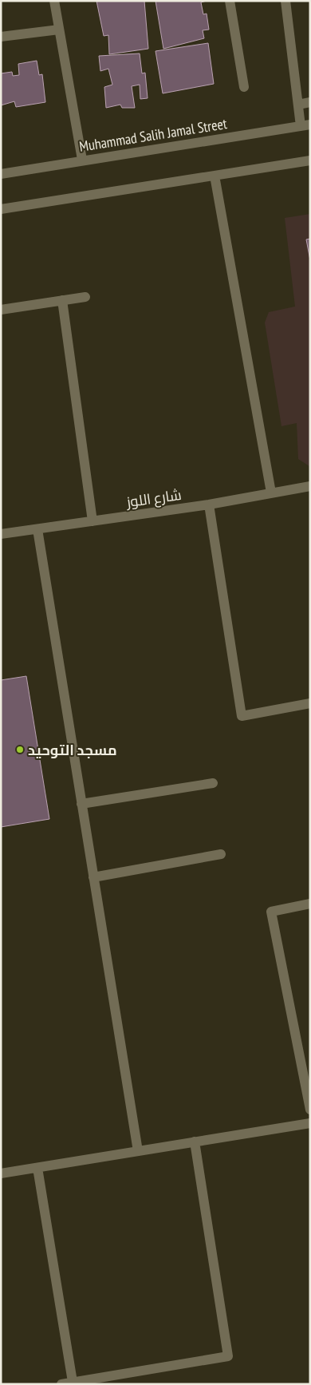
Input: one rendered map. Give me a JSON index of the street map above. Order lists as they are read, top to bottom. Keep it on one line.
{"streets":{"street":["Muhammad Salih Jamal Street","شارع اللوز"]},"places":["مسجد التوحيد"]}
